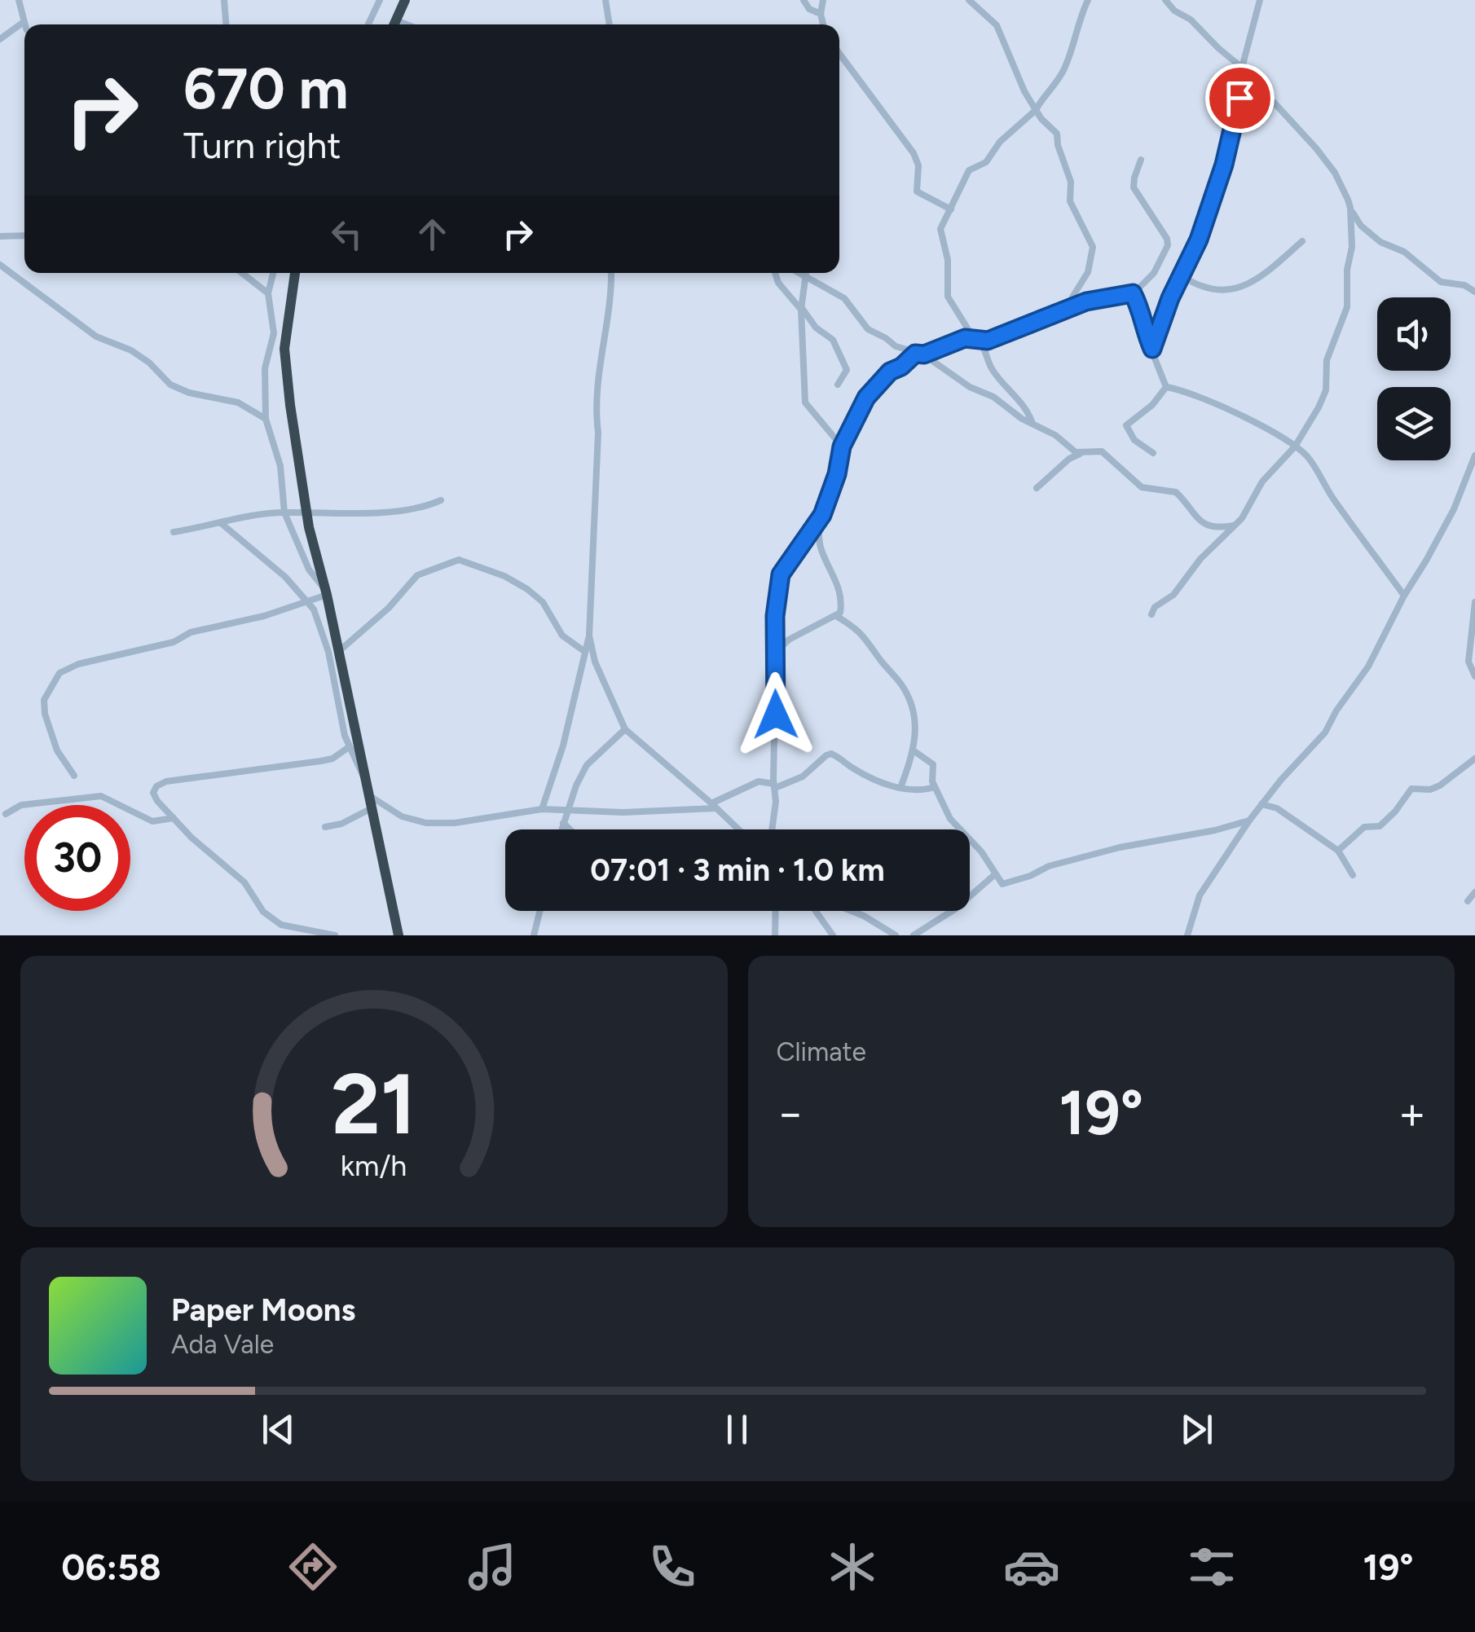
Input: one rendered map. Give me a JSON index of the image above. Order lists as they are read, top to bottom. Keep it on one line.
{"page":{"turn":["670 m","Turn right"],"limit":"30","trip":"07:01 · 3 min · 1.0 km","tile":"Climate","heat":["−","19°","+"],"song":["Paper Moons","Ada Vale"],"tabs":["06:58","19°"],"gauge":["21","km/h"]}}
